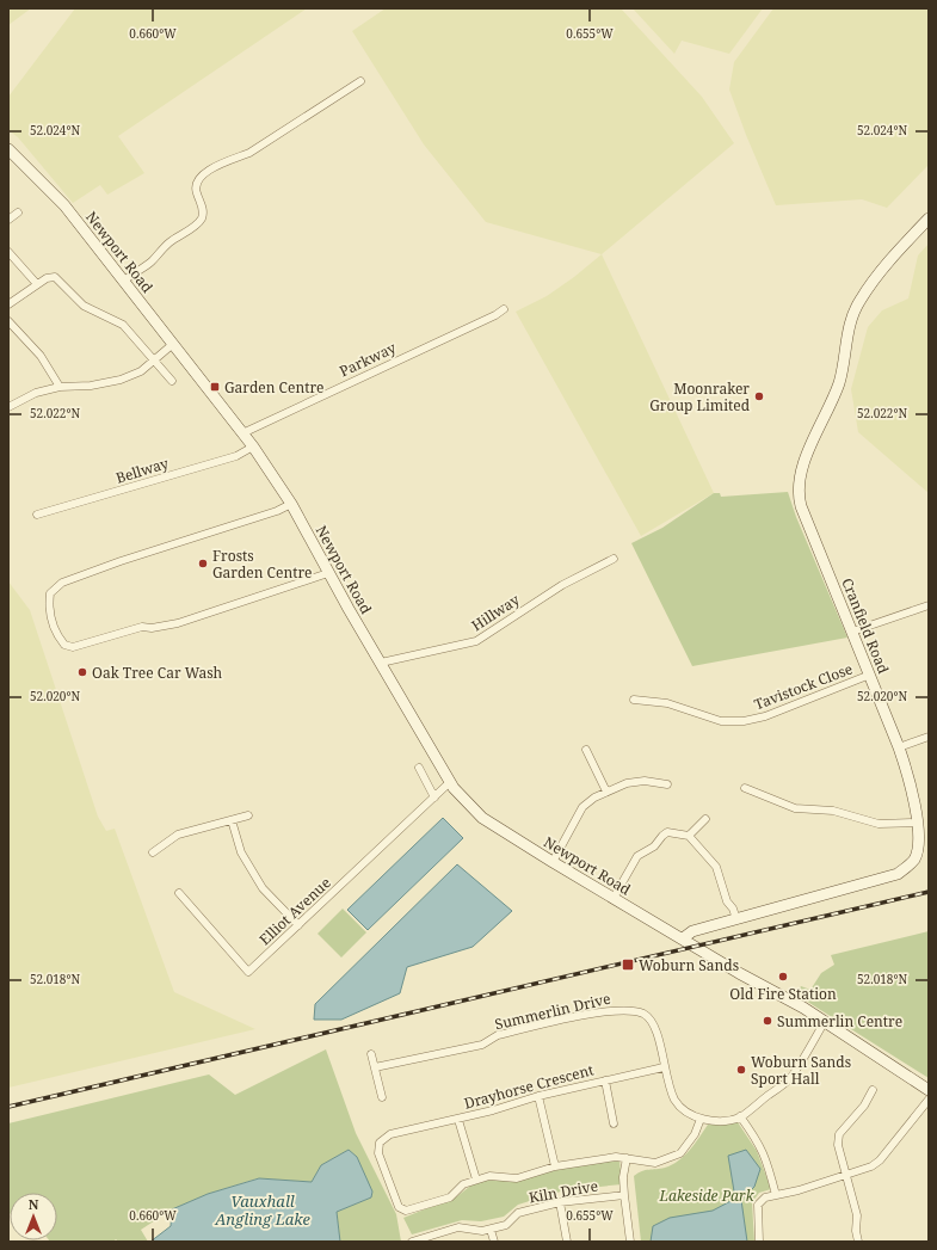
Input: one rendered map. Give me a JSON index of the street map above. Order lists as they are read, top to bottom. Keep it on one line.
{"streets":{"street":["Newport Road","Parkway","Bellway","Hillway","Cranfield Road","Tavistock Close","Elliot Avenue","Summerlin Drive","Drayhorse Crescent","Kiln Drive"]},"crossings":[["Newport Road","Parkway"],["Newport Road","Bellway"],["Newport Road","Hillway"],["Newport Road","Cranfield Road"],["Newport Road","Elliot Avenue"],["Newport Road","Summerlin Drive"],["Cranfield Road","Tavistock Close"],["Summerlin Drive","Drayhorse Crescent"]],"water":["Vauxhall Angling Lake"],"parks":["Lakeside Park"],"places":{"transit":["Garden Centre","Woburn Sands"],"other":["Moonraker Group Limited","Frosts Garden Centre","Oak Tree Car Wash","Old Fire Station","Summerlin Centre","Woburn Sands Sport Hall"]},"north":"top","coordinates":["0.660°W","0.655°W","52.024°N","52.022°N","52.020°N","52.018°N"]}
